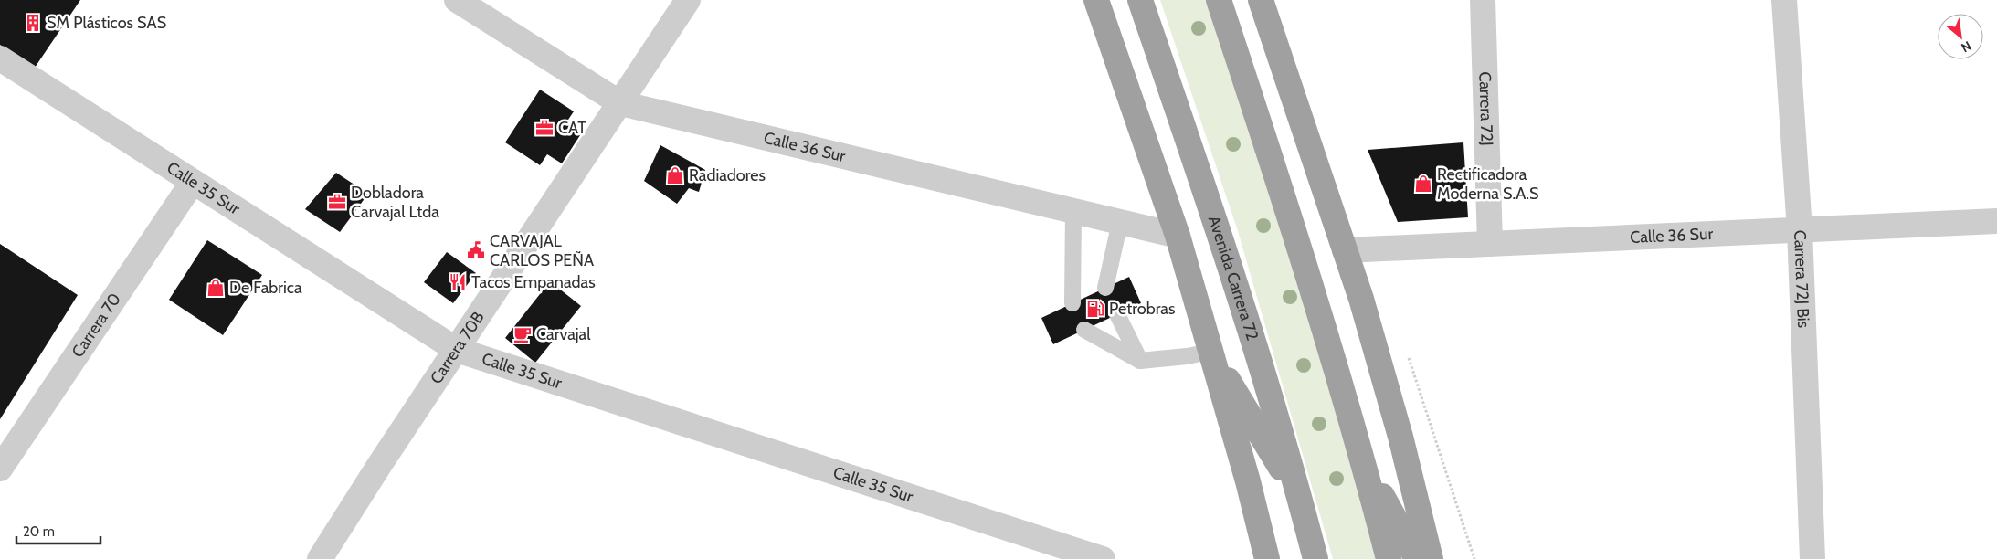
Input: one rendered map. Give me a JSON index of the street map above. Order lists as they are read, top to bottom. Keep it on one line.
{"streets":{"highway":["Avenida Carrera 72"],"street":["Carrera 72J","Calle 36 Sur","Calle 35 Sur","Carrera 72J Bis","Carrera 70","Carrera 70B"]},"crossings":[["Carrera 72J","Calle 36 Sur"],["Calle 36 Sur","Carrera 72J Bis"],["Calle 36 Sur","Carrera 70B"],["Calle 35 Sur","Carrera 70"],["Calle 35 Sur","Carrera 70B"]],"places":{"building":["SM Plásticos SAS"],"office":["CAT","Dobladora Carvajal Ltda"],"shop":["Radiadores","Rectificadora Moderna S.A.S","De Fabrica"],"public building":["CARVAJAL CARLOS PEÑA"],"restaurant":["Tacos Empanadas"],"fuel station":["Petrobras"],"cafe":["Carvajal"]},"scale_bar":"20 m","north":"bottom right"}
